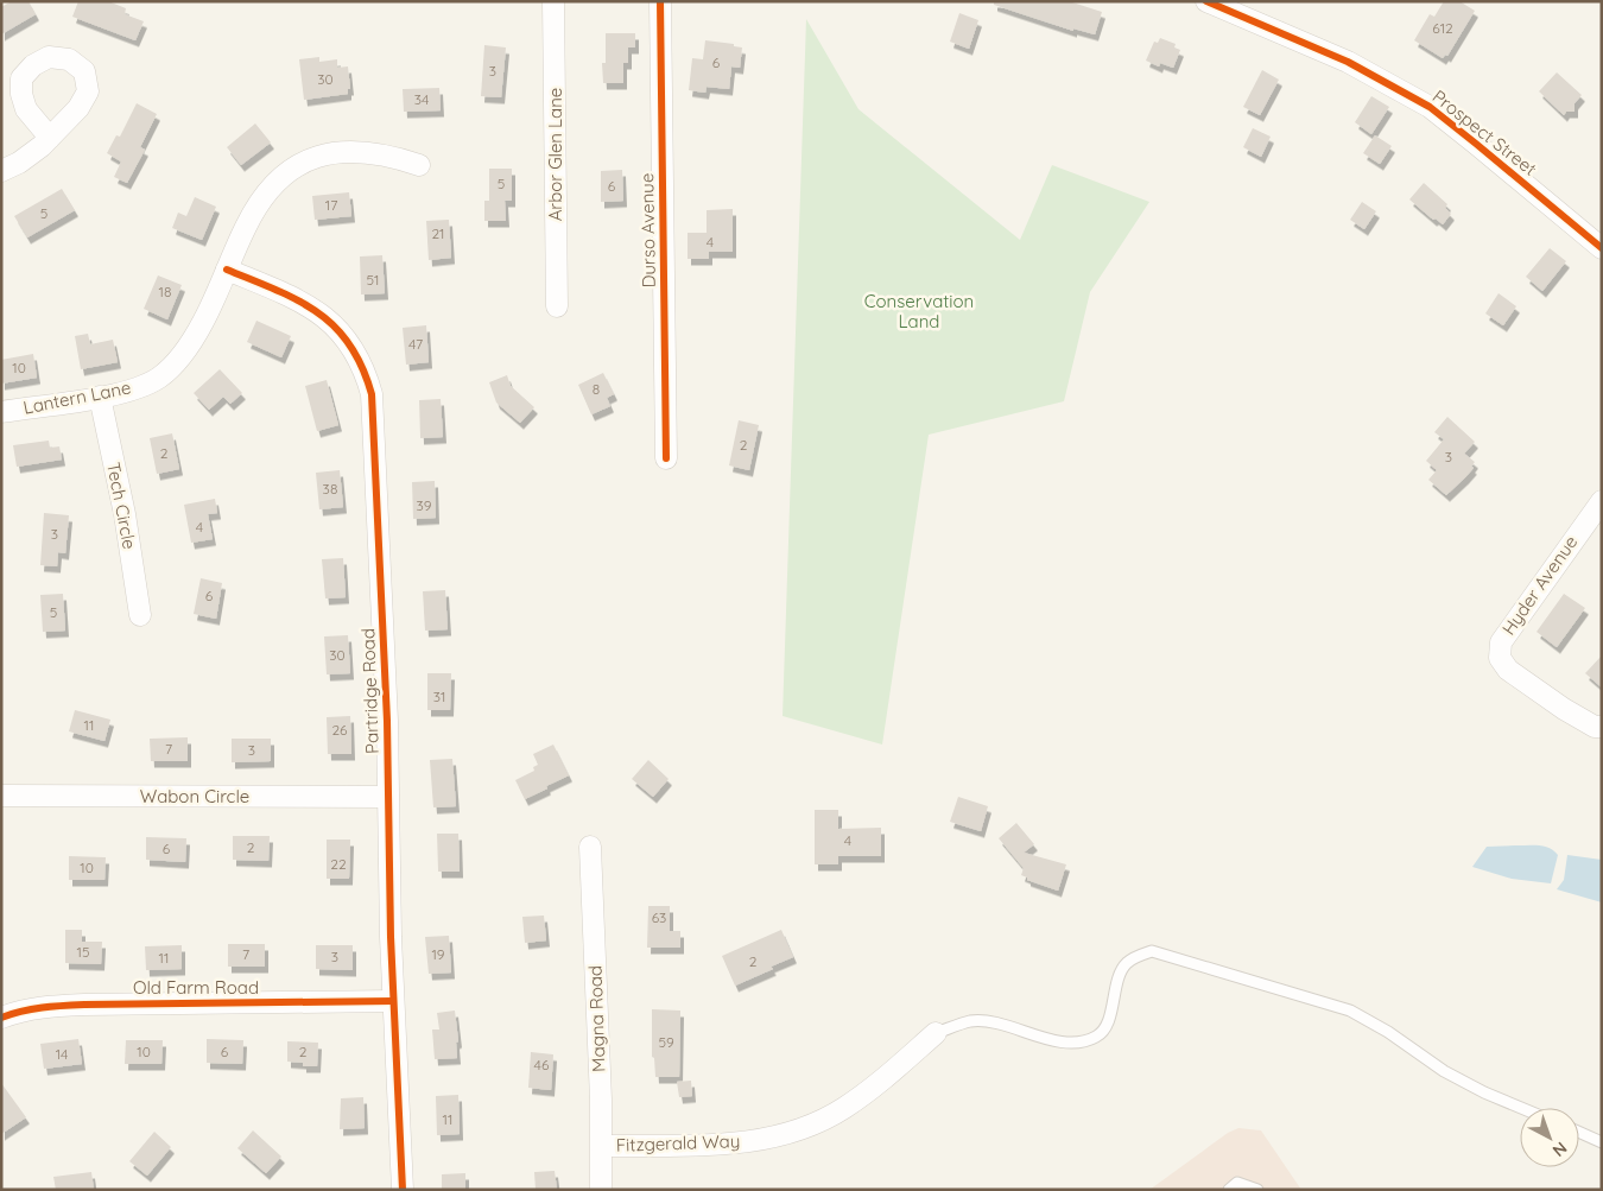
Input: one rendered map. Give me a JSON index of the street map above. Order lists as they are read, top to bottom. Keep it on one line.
{"streets":{"street":["Prospect Street","Arbor Glen Lane","Durso Avenue","Lantern Lane","Tech Circle","Hyder Avenue","Partridge Road","Wabon Circle","Old Farm Road","Magna Road","Fitzgerald Way"]},"crossings":[["Lantern Lane","Tech Circle"],["Lantern Lane","Partridge Road"],["Partridge Road","Wabon Circle"],["Partridge Road","Old Farm Road"],["Magna Road","Fitzgerald Way"]],"parks":["Conservation Land"],"house_numbers":["612","6","3","30","34","5","6","17","5","21","4","51","18","47","10","8","2","2","3","38","39","4","3","6","5","30","31","11","26","7","3","4","2","6","22","10","63","15","7","19","3","11","2","59","10","6","2","14","46","11"],"north":"bottom right"}
